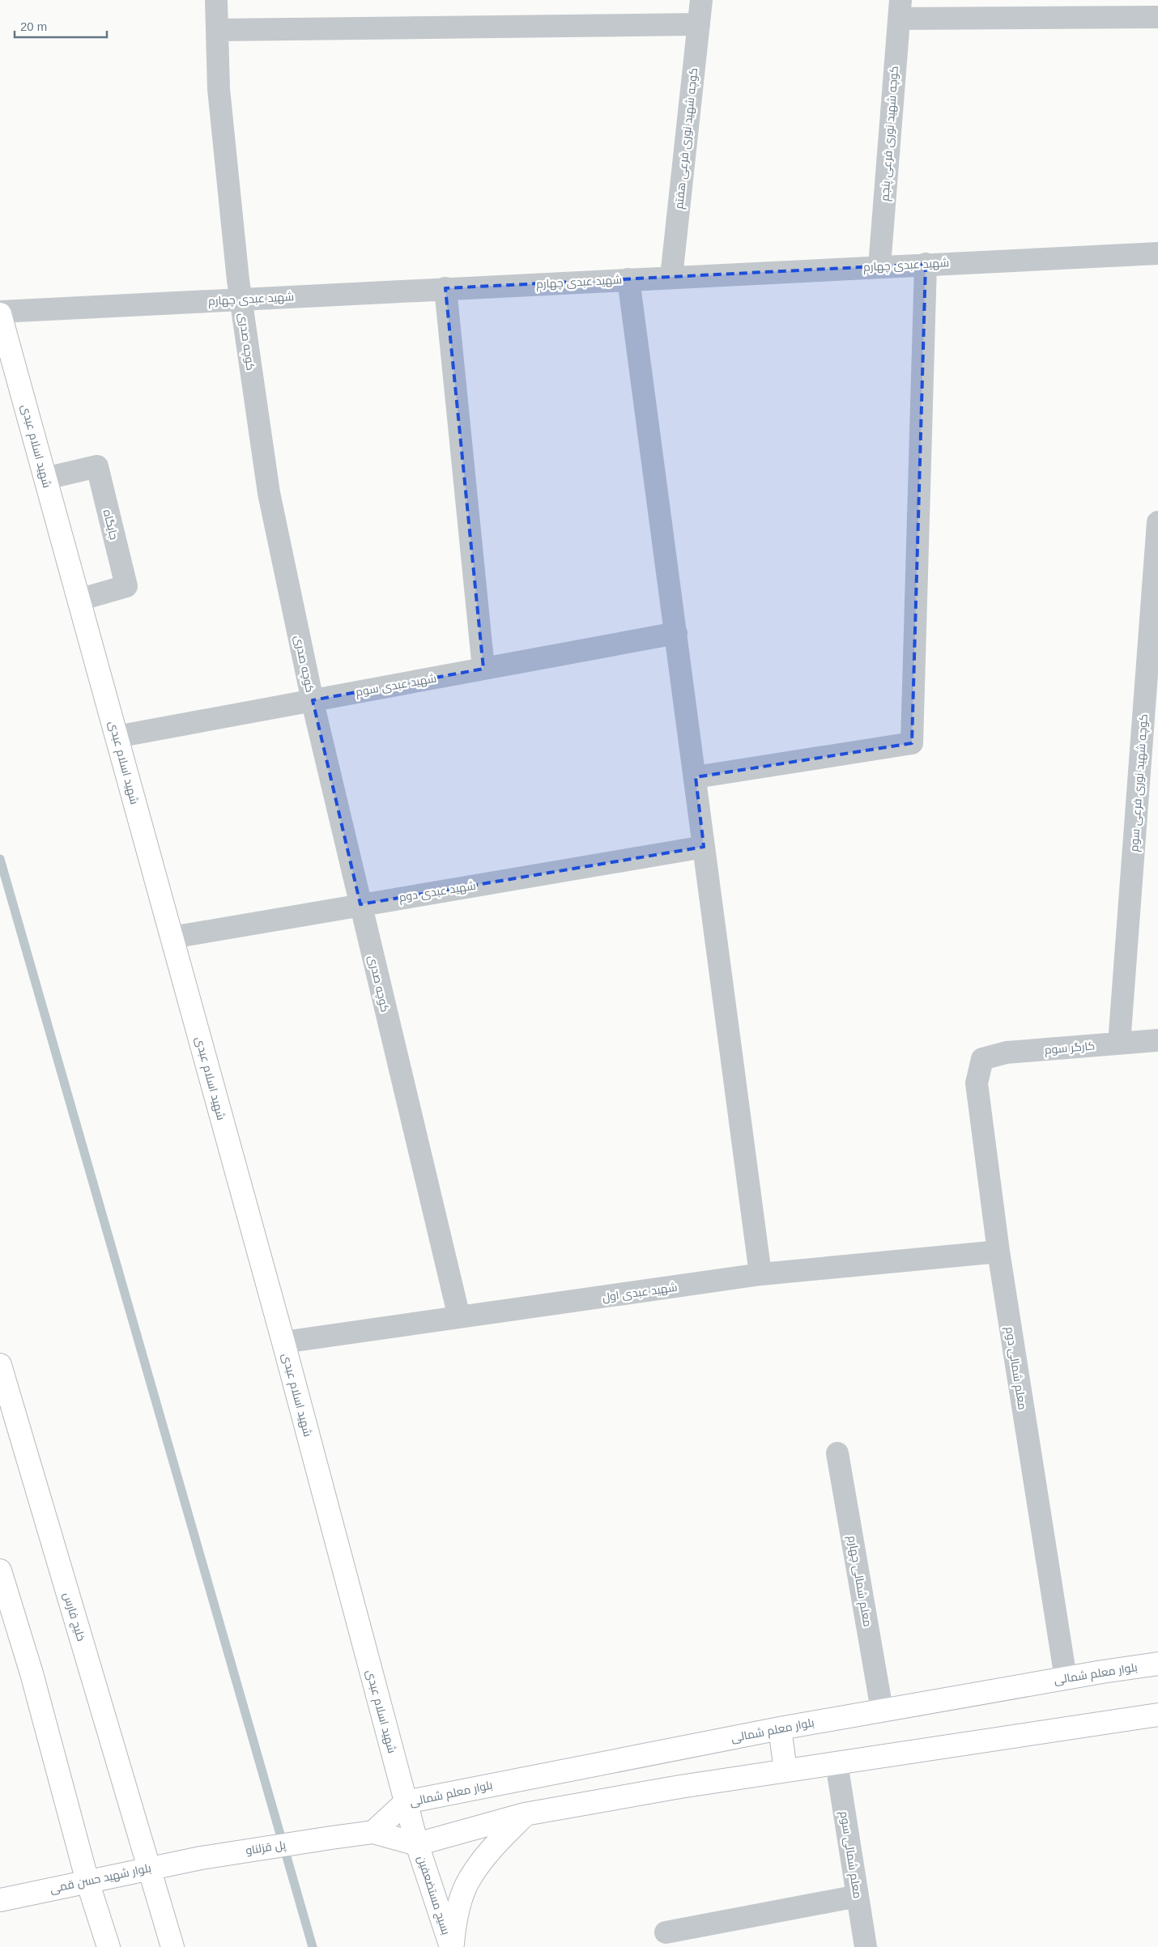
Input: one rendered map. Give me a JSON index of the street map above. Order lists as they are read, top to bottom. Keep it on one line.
{"streets":{"main road":["شهید اسلام عبدی","خلیج فارس","بلوار معلم شمالی","پل قزلناو","بلوار شهید حسن قمی","بسیج مستضعفین"],"street":["کوچه شهید نوری فرعی پنجم","کوچه شهید نوری فرعی هفتم","شهید عبدی چهارم","کوچه صدری","جایگاه","شهید عبدی سوم","کوچه شهید نوری فرعی سوم","شهید عبدی دوم","کارگر سوم","شهید عبدی اول","معلم شمالی دوم","معلم شمالی چهارم","معلم شمالی سوم"]},"crossings":[["کوچه شهید نوری فرعی پنجم","شهید عبدی چهارم"],["کوچه شهید نوری فرعی هفتم","شهید عبدی چهارم"],["شهید عبدی چهارم","کوچه صدری"],["شهید عبدی چهارم","شهید اسلام عبدی"],["کوچه صدری","شهید عبدی سوم"],["کوچه صدری","شهید عبدی دوم"],["کوچه صدری","شهید عبدی اول"],["شهید اسلام عبدی","جایگاه"],["شهید اسلام عبدی","شهید عبدی سوم"],["شهید اسلام عبدی","شهید عبدی دوم"],["شهید اسلام عبدی","شهید عبدی اول"],["شهید اسلام عبدی","بلوار معلم شمالی"],["شهید اسلام عبدی","بسیج مستضعفین"],["کوچه شهید نوری فرعی سوم","کارگر سوم"],["کارگر سوم","معلم شمالی دوم"],["شهید عبدی اول","معلم شمالی دوم"],["معلم شمالی دوم","بلوار معلم شمالی"],["معلم شمالی چهارم","بلوار معلم شمالی"],["خلیج فارس","بلوار شهید حسن قمی"],["بلوار معلم شمالی","پل قزلناو"],["پل قزلناو","بلوار شهید حسن قمی"]],"scale_bar":"20 m"}
